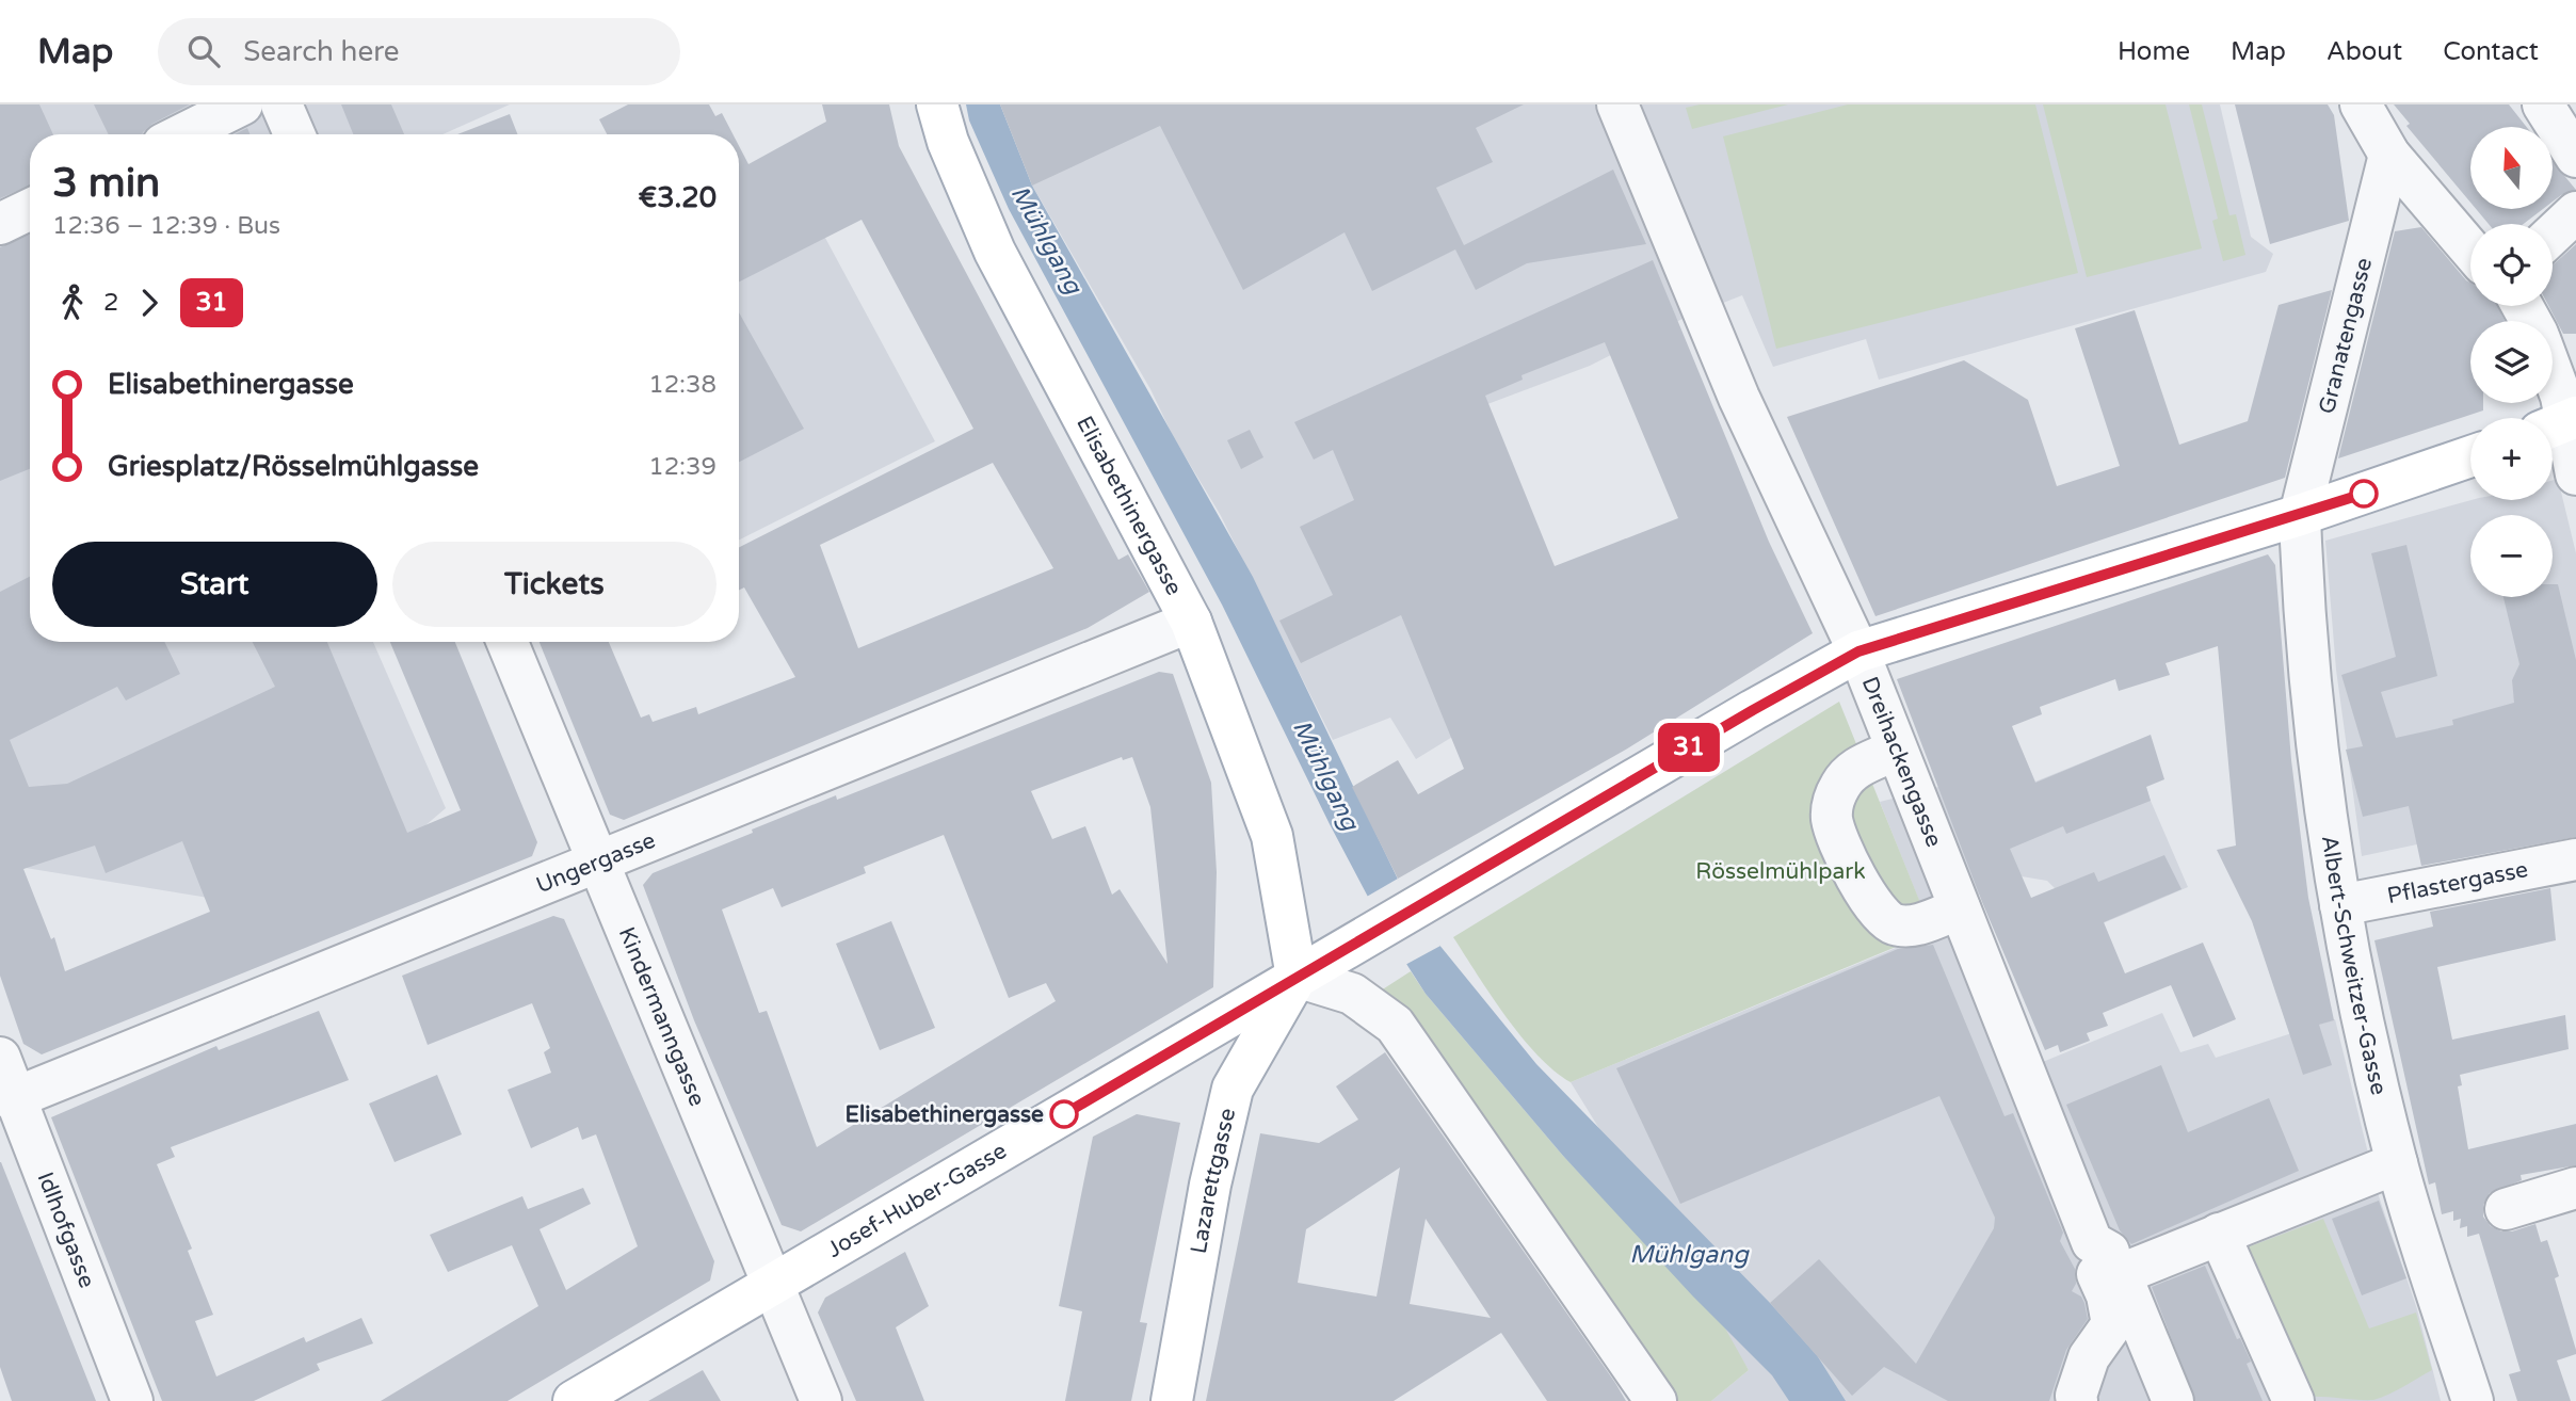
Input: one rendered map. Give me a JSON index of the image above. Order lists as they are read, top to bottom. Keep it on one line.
{"streets":{"main road":["Elisabethinergasse","Lazarettgasse","Josef-Huber-Gasse"],"street":["Granatengasse","Dreihackengasse","Ungergasse","Pflastergasse","Albert-Schweitzer-Gasse","Kindermanngasse","Idlhofgasse"]},"crossings":[["Granatengasse","Albert-Schweitzer-Gasse"],["Granatengasse","Josef-Huber-Gasse"],["Elisabethinergasse","Ungergasse"],["Elisabethinergasse","Lazarettgasse"],["Elisabethinergasse","Josef-Huber-Gasse"],["Dreihackengasse","Josef-Huber-Gasse"],["Ungergasse","Kindermanngasse"],["Ungergasse","Idlhofgasse"],["Pflastergasse","Albert-Schweitzer-Gasse"],["Albert-Schweitzer-Gasse","Josef-Huber-Gasse"],["Kindermanngasse","Josef-Huber-Gasse"],["Lazarettgasse","Josef-Huber-Gasse"]],"water":["Mühlgang"],"parks":["Rösselmühlpark"],"places":["Elisabethinergasse"],"lines":["bus line 31"],"north":"top","page":{"header":"Map","search":"Search here","nav":["Home","Map","About","Contact"],"on_map":"31","map_buttons":["+","−"],"heading":["3 min","12:36 – 12:39 · Bus","€3.20"],"legs":["2","31"],"list":[{"name":"Elisabethinergasse","value":"12:38"},{"name":"Griesplatz/Rösselmühlgasse","value":"12:39"}],"buttons":["Start","Tickets"]}}
